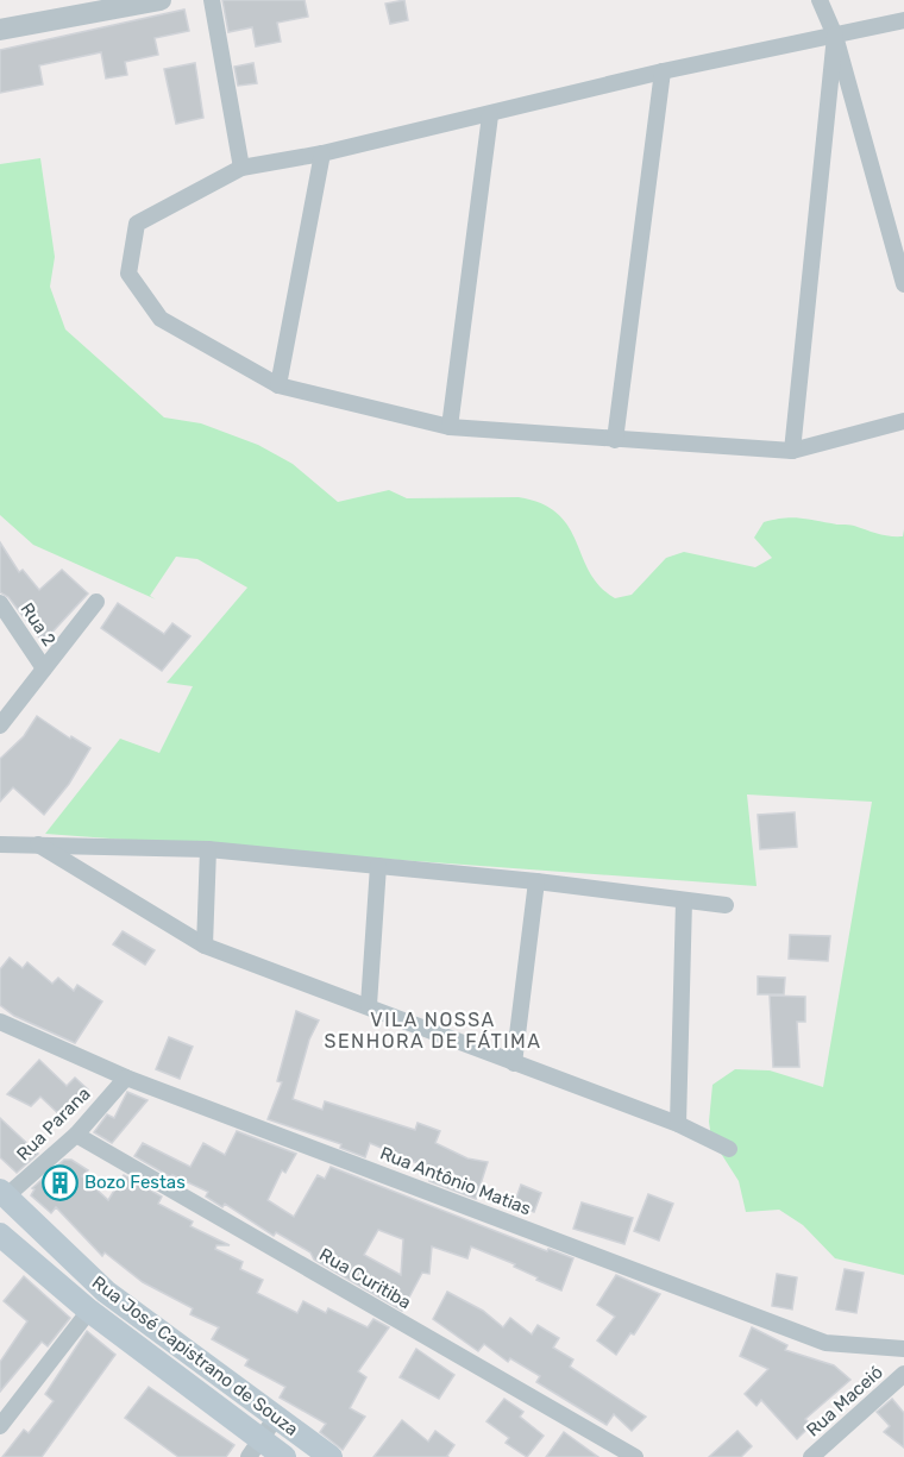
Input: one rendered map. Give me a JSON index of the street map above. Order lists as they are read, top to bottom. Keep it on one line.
{"streets":{"main road":["Rua José Capistrano de Souza"],"street":["Rua 2","Rua Parana","Rua Antônio Matias","Rua Curitiba","Rua Maceió"]},"crossings":[["Rua Parana","Rua Antônio Matias"],["Rua Parana","Rua Curitiba"],["Rua Parana","Rua José Capistrano de Souza"]],"districts":["VILA NOSSA SENHORA DE FÁTIMA"],"places":{"building":["Bozo Festas"]}}
